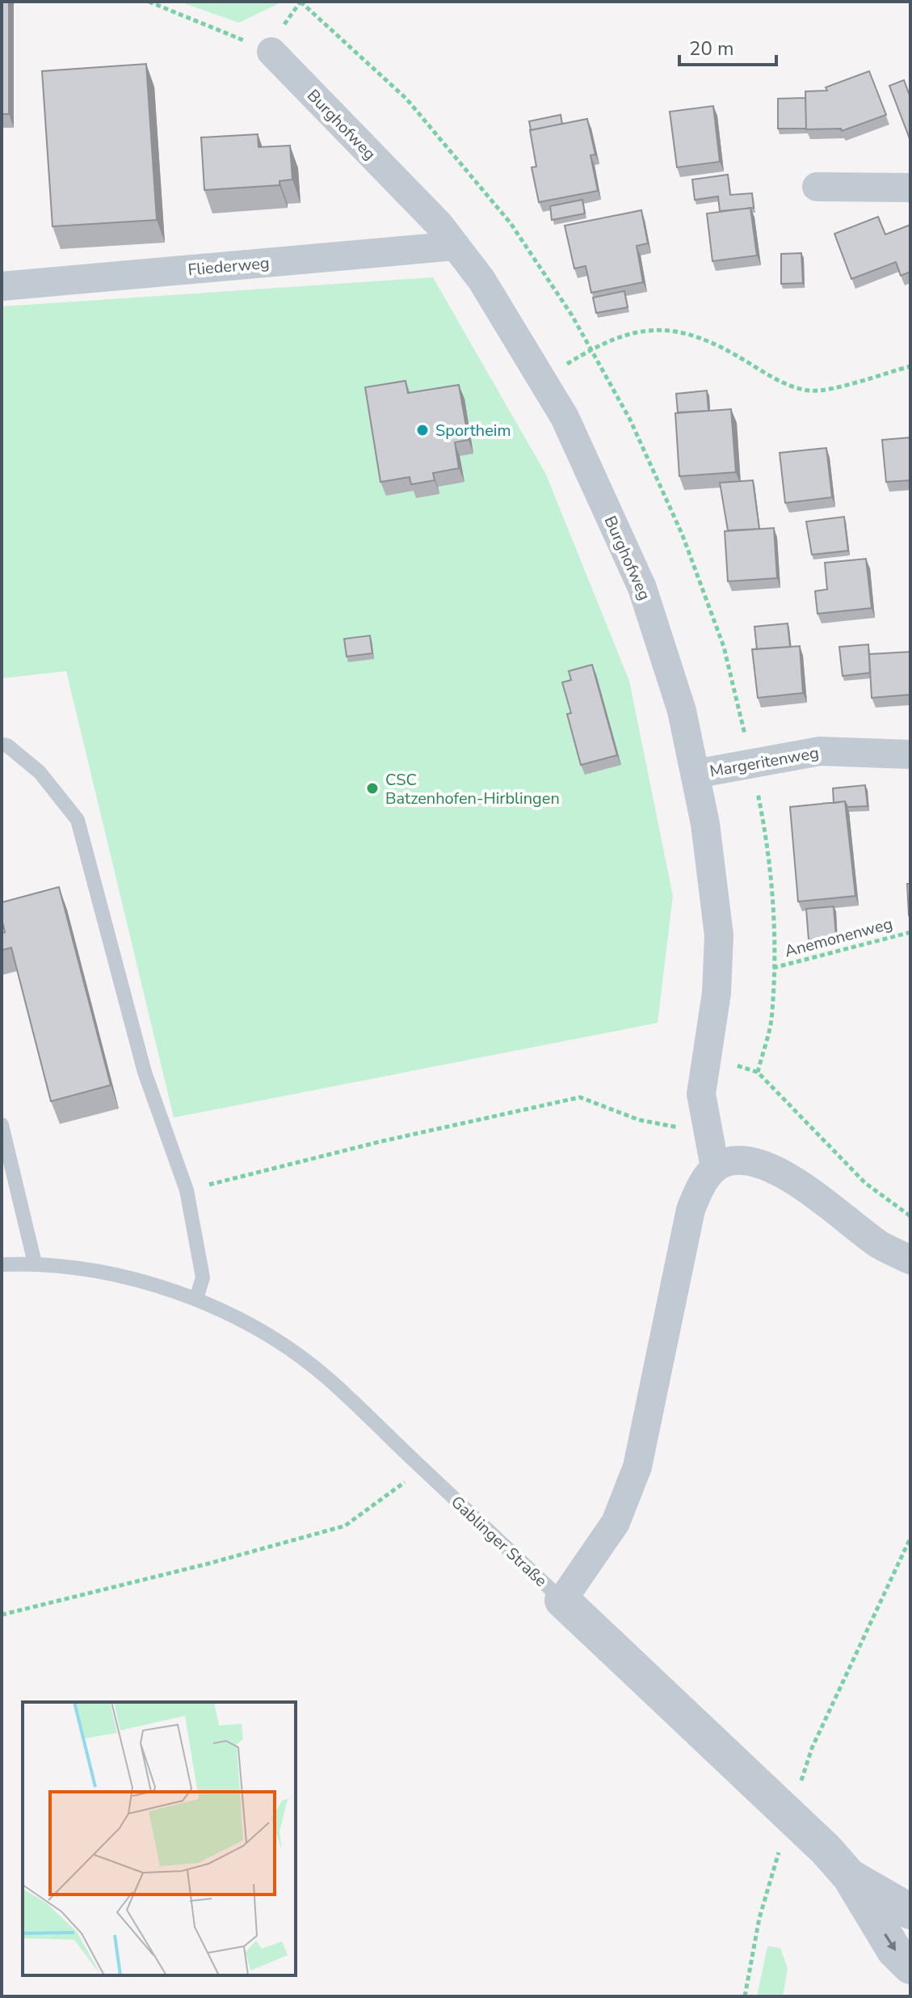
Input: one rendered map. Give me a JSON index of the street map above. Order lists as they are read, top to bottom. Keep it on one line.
{"streets":{"street":["Burghofweg","Fliederweg","Margeritenweg","Gablinger Straße"],"path":["Anemonenweg"]},"crossings":[["Burghofweg","Fliederweg"],["Burghofweg","Margeritenweg"],["Burghofweg","Gablinger Straße"]],"places":["Sportheim","CSC Batzenhofen-Hirblingen"],"scale_bar":"20 m"}
